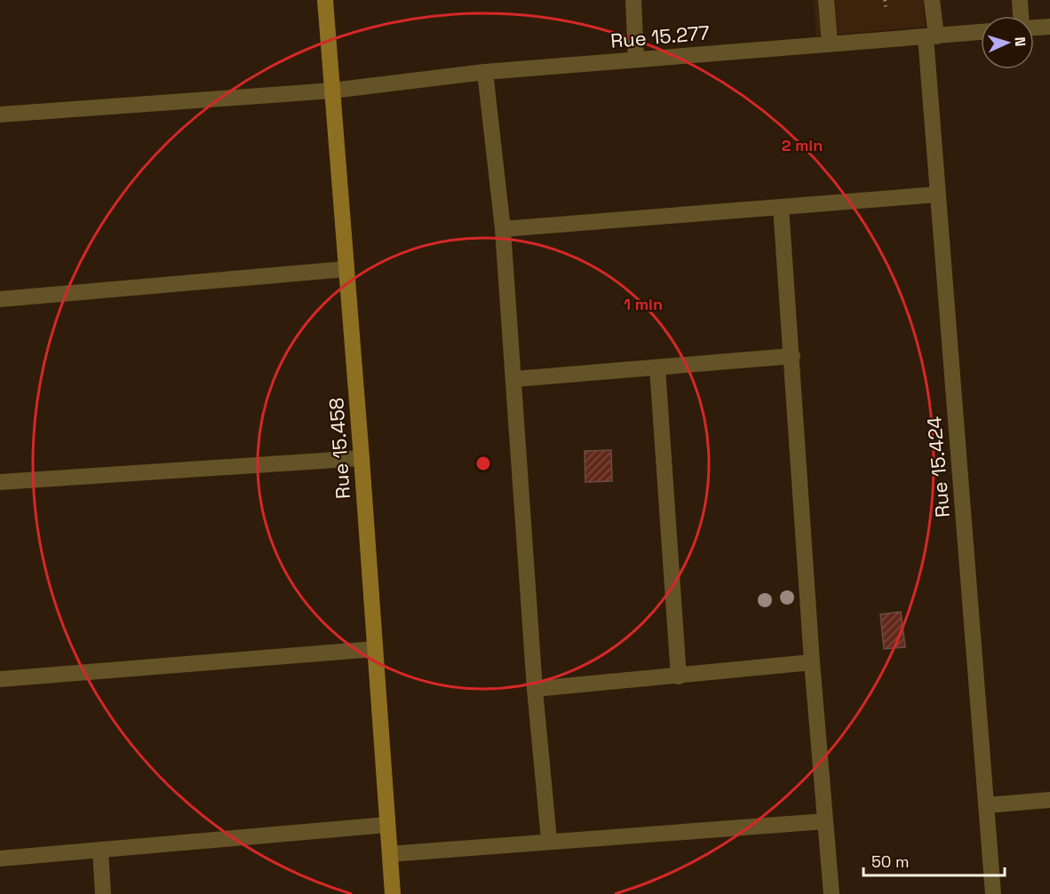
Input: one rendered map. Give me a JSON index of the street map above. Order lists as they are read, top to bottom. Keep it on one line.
{"streets":{"main road":["Rue 15.458"],"street":["Rue 15.277","Rue 15.424"]},"crossings":[["Rue 15.277","Rue 15.458"],["Rue 15.277","Rue 15.424"]],"scale_bar":"50 m","north":"right","rings":["2 min","1 min"]}
